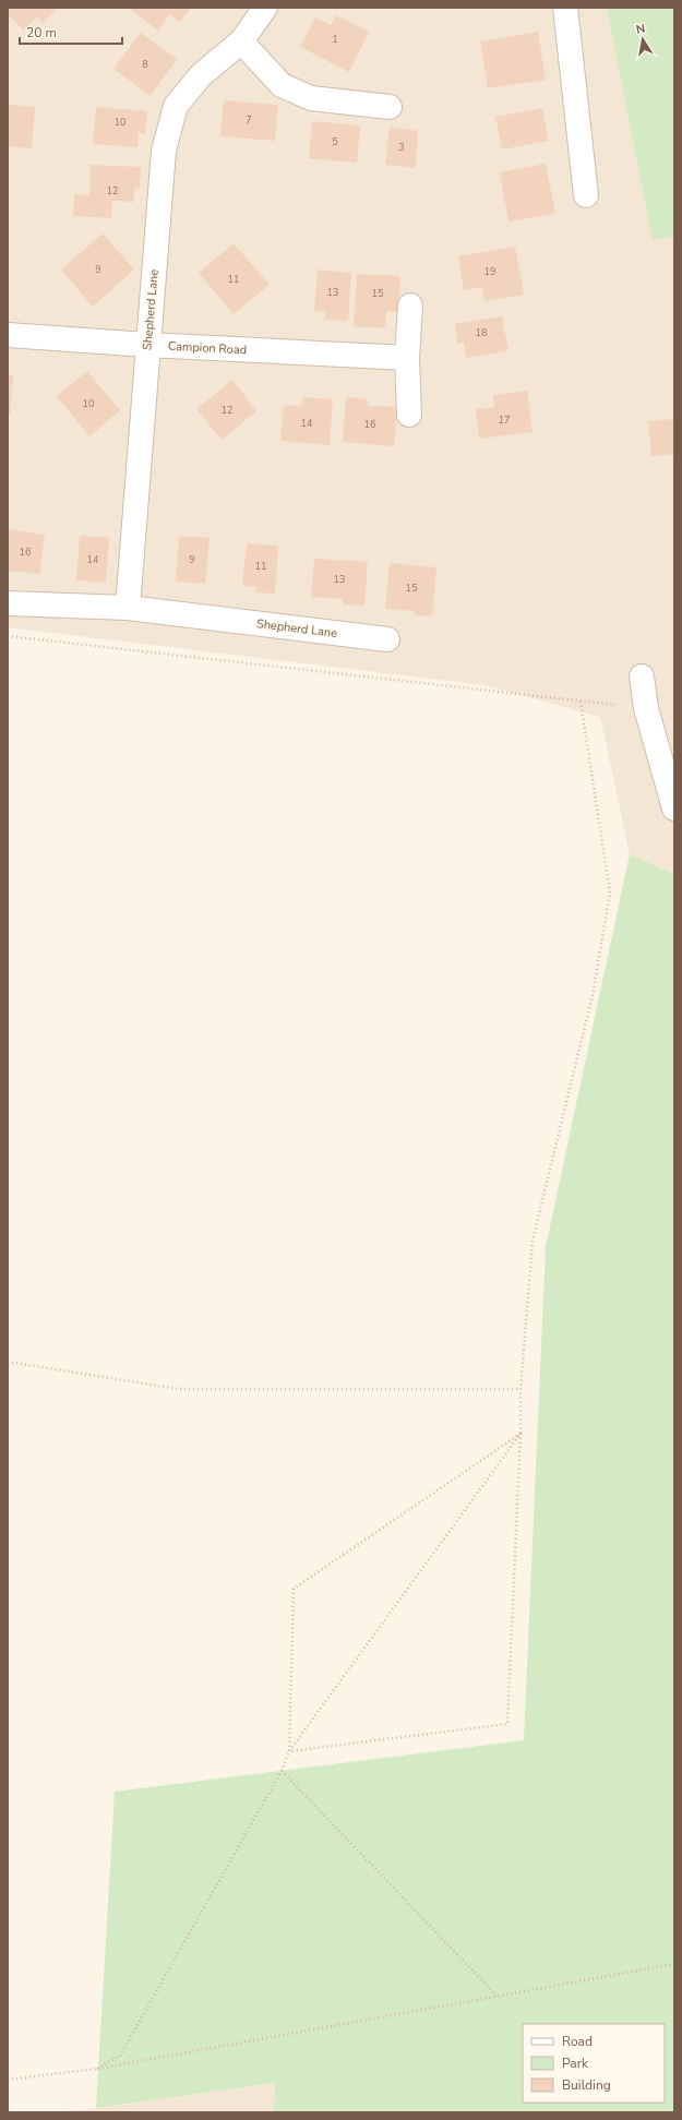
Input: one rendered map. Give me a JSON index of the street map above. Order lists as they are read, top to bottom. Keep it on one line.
{"streets":{"street":["Shepherd Lane","Campion Road"]},"crossings":[["Shepherd Lane","Campion Road"]],"house_numbers":["1","8","7","10","5","3","12","9","19","11","13","15","18","10","12","17","14","16","16","14","9","11","13","15"],"legend":["Road","Park","Building"],"scale_bar":"20 m","north":"top"}
